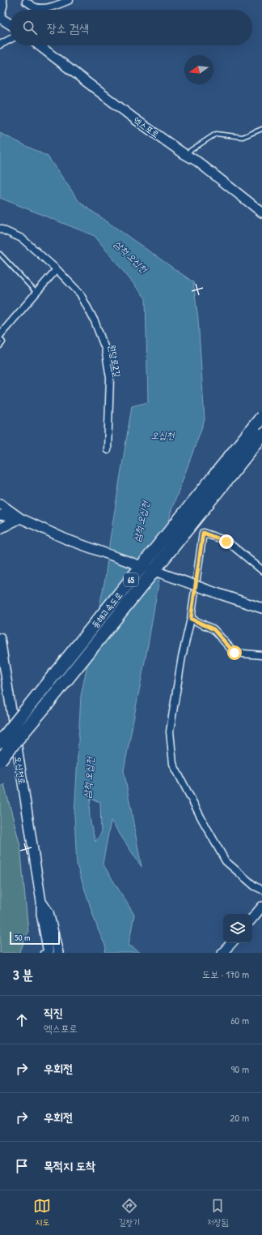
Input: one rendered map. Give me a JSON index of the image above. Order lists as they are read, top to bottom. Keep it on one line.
{"streets":{"highway":["65","동해고속도로"],"street":["엑스포로","원당로2길","오십천로"]},"water":["삼척 오십천","오십천"],"scale_bar":"50 m","north":"left","page":{"search":"장소 검색","scale":"50 m","heading":["3 분","도보 · 170 m"],"list":[["직진","엑스포로","60 m"],["우회전","90 m"],["우회전","20 m"],"목적지 도착"],"nav":["지도","길찾기","저장됨"]}}
